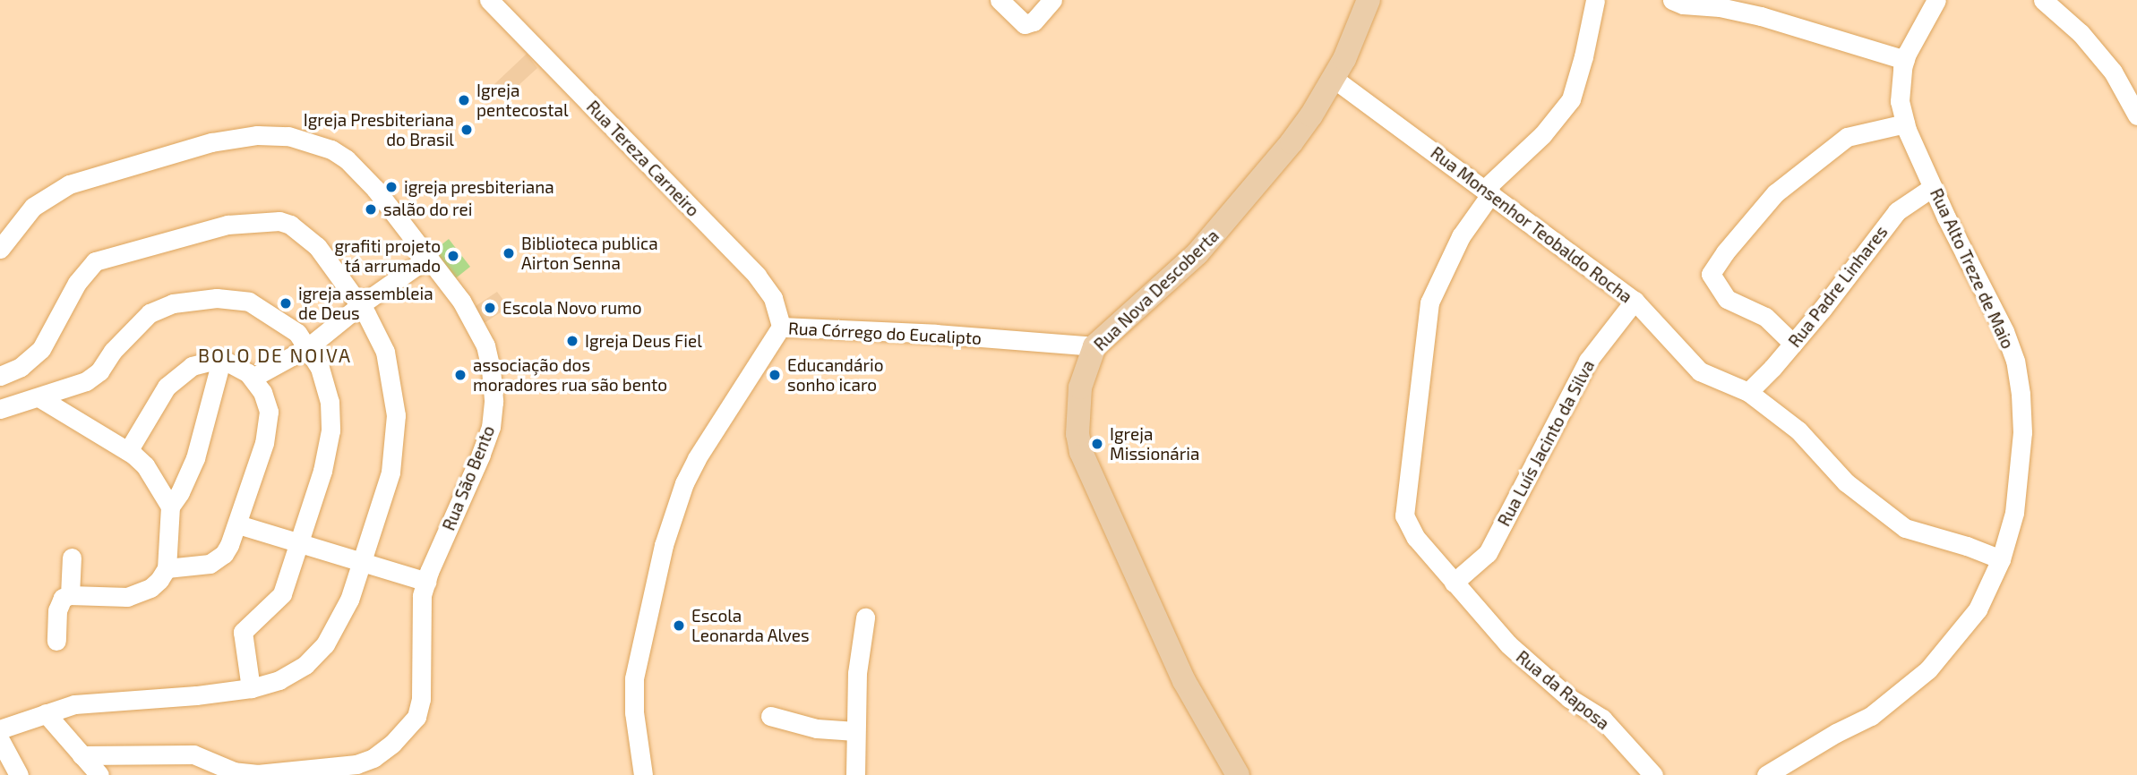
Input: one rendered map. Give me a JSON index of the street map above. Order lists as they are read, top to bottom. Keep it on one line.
{"streets":{"main road":["Rua Nova Descoberta"],"street":["Rua Tereza Carneiro","Rua Monsenhor Teobaldo Rocha","Rua Alto Treze de Maio","Rua Padre Linhares","Rua Córrego do Eucalipto","Rua Luís Jacinto da Silva","Rua São Bento","Rua da Raposa"]},"crossings":[["Rua Tereza Carneiro","Rua Córrego do Eucalipto"],["Rua Monsenhor Teobaldo Rocha","Rua Alto Treze de Maio"],["Rua Monsenhor Teobaldo Rocha","Rua Padre Linhares"],["Rua Monsenhor Teobaldo Rocha","Rua Nova Descoberta"],["Rua Monsenhor Teobaldo Rocha","Rua Luís Jacinto da Silva"],["Rua Monsenhor Teobaldo Rocha","Rua da Raposa"],["Rua Alto Treze de Maio","Rua Padre Linhares"],["Rua Nova Descoberta","Rua Córrego do Eucalipto"],["Rua Luís Jacinto da Silva","Rua da Raposa"]],"districts":["BOLO DE NOIVA"],"places":["Igreja pentecostal","Igreja Presbiteriana do Brasil","igreja presbiteriana","salão do rei","Biblioteca publica Airton Senna","grafiti projeto tá arrumado","igreja assembleia de Deus","Escola Novo rumo","Igreja Deus Fiel","associação dos moradores rua são bento","Educandário sonho icaro","Igreja Missionária","Escola Leonarda Alves"]}
